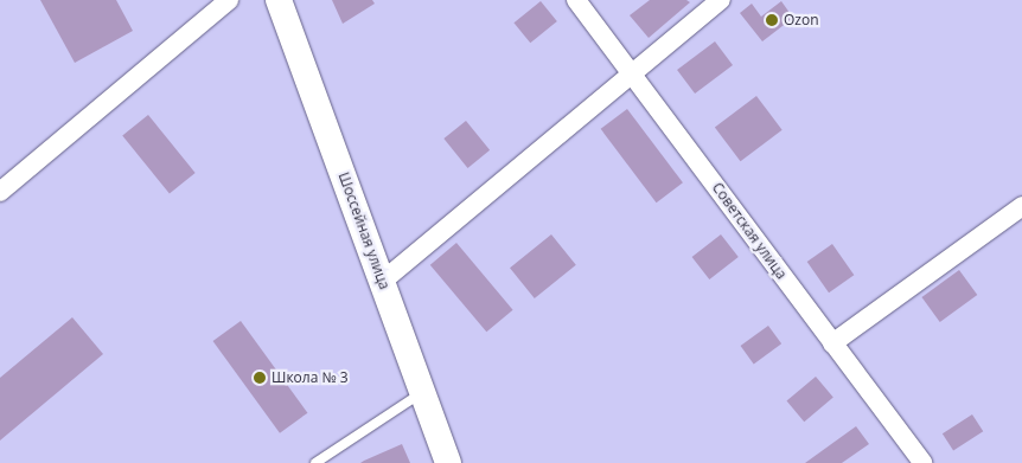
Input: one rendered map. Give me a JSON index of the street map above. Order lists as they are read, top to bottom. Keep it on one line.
{"streets":{"main road":["Шоссейная улица"],"street":["Советская улица"]},"places":["Ozon","Школа № 3"]}
